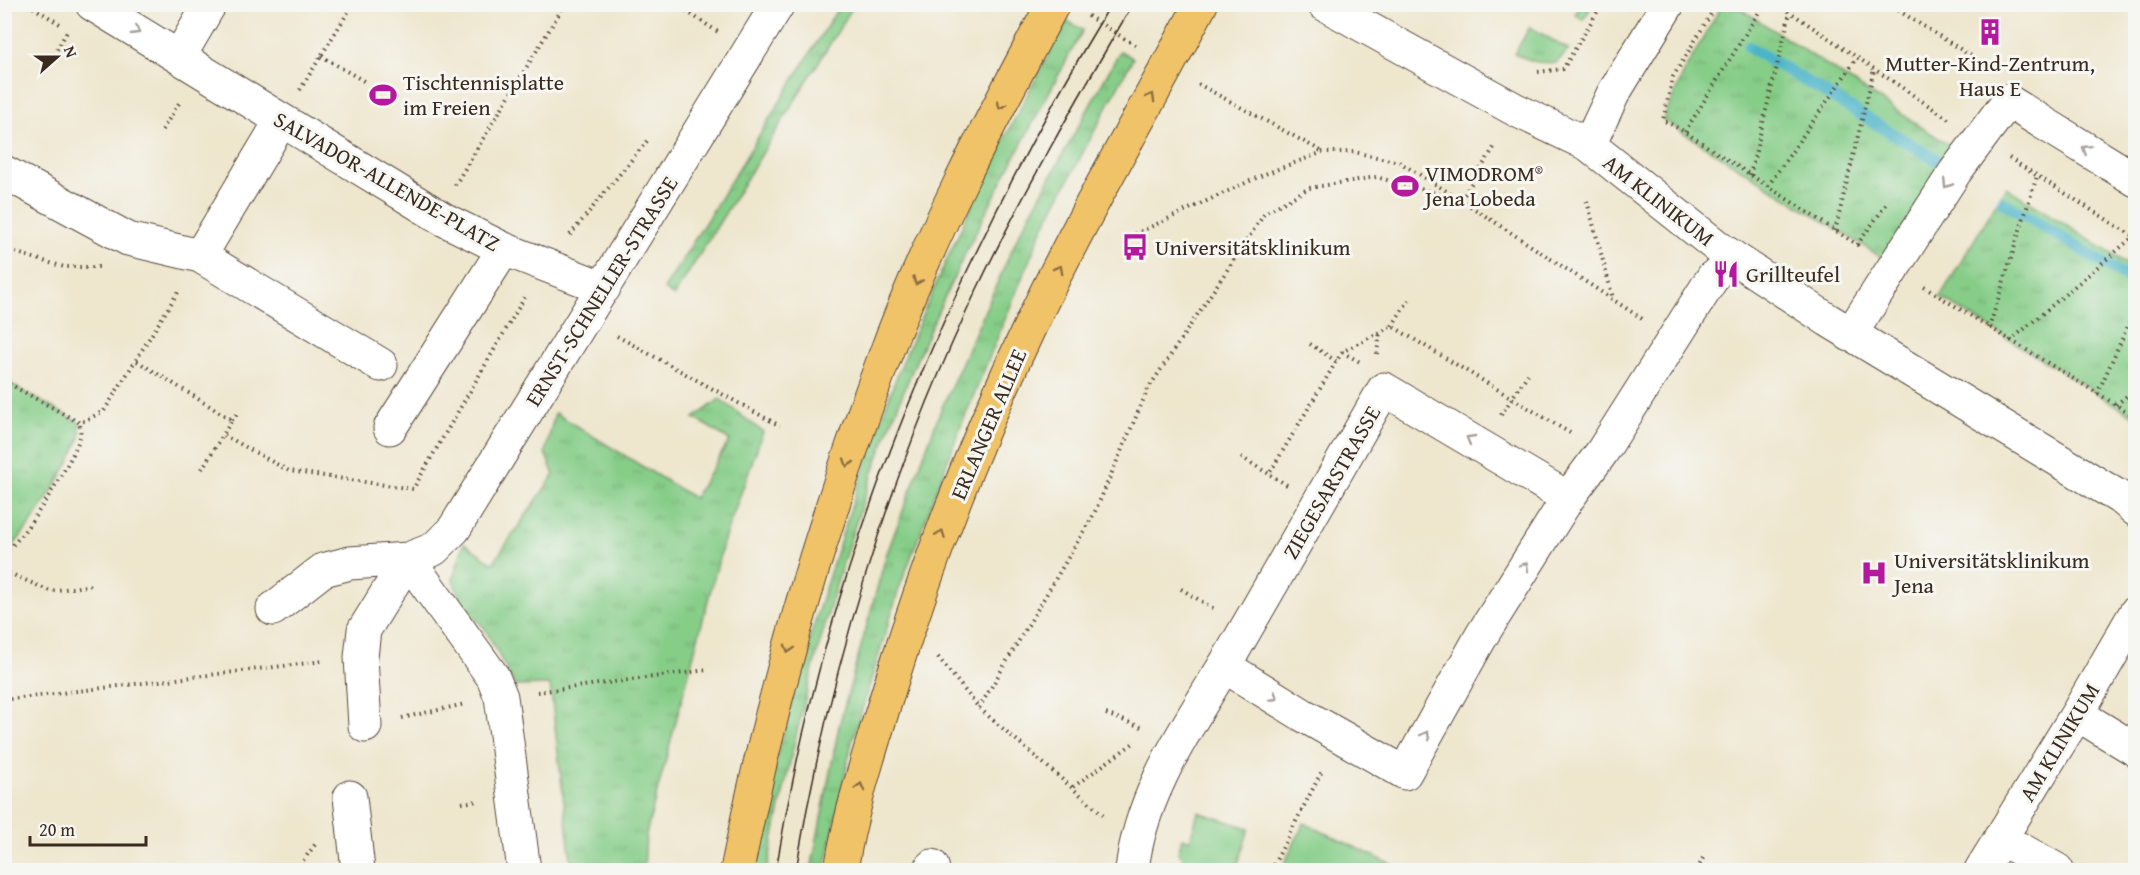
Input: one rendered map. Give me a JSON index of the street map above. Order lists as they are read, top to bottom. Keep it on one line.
{"streets":{"main road":["ERLANGER ALLEE"],"street":["SALVADOR-ALLENDE-PLATZ","AM KLINIKUM","ERNST-SCHNELLER-STRASSE","ZIEGESARSTRASSE"]},"crossings":[["SALVADOR-ALLENDE-PLATZ","ERNST-SCHNELLER-STRASSE"]],"places":{"building":["Mutter-Kind-Zentrum, Haus E"],"sports":["Tischtennisplatte im Freien","VIMODROM® Jena Lobeda"],"bus stop":["Universitätsklinikum"],"restaurant":["Grillteufel"],"hospital":["Universitätsklinikum Jena"]},"scale_bar":"20 m","north":"right"}
